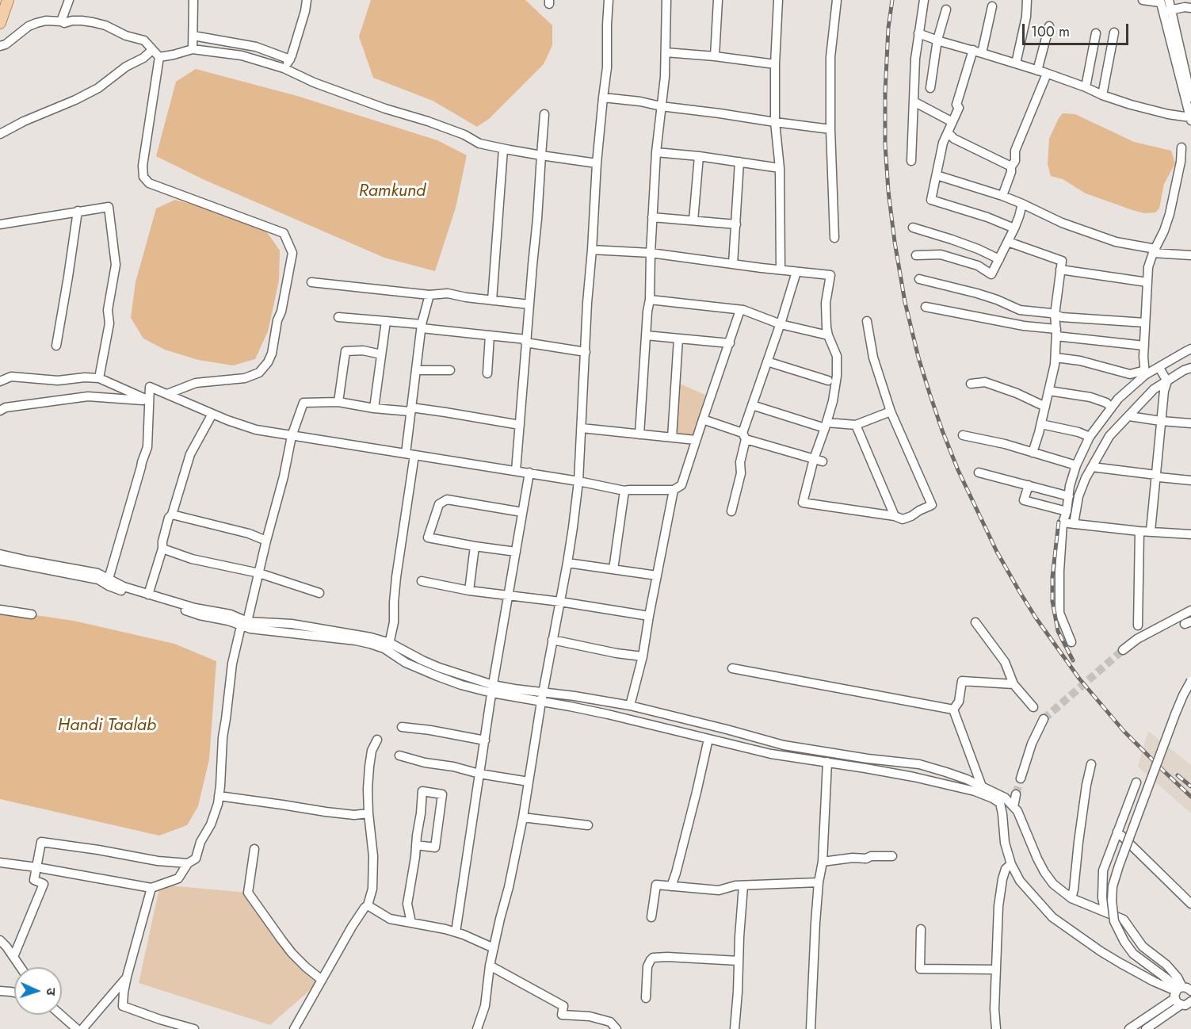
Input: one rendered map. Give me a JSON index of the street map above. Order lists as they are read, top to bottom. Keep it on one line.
{"water":["Ramkund","Handi Taalab"],"scale_bar":"100 m","north":"right"}
